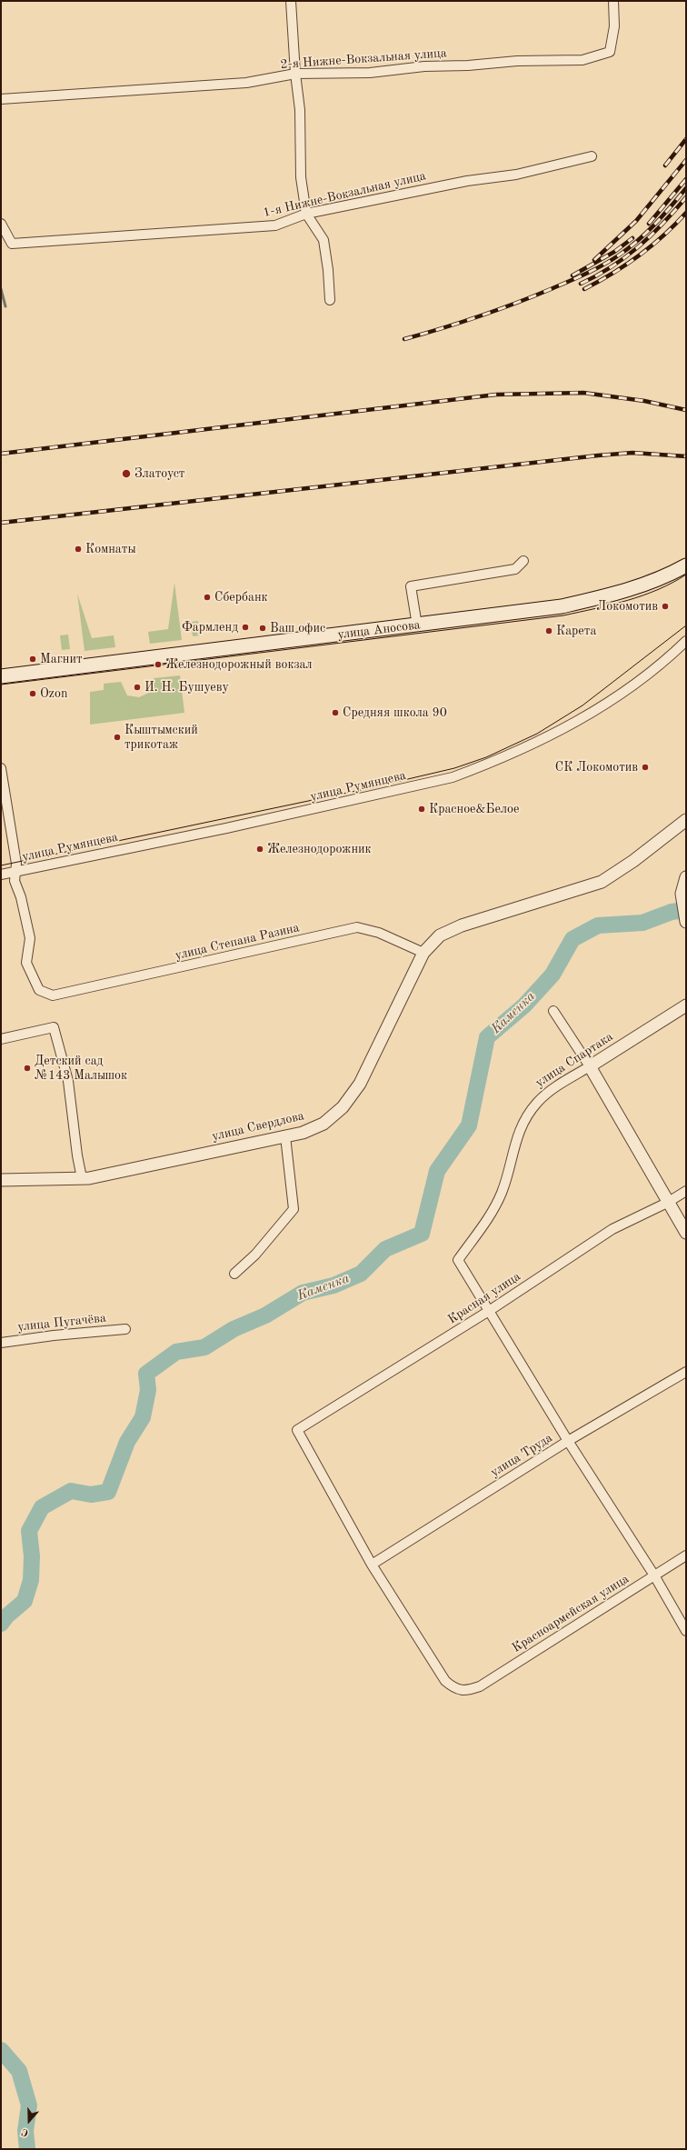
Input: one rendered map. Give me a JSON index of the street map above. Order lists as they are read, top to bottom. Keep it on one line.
{"streets":{"main road":["улица Аносова"],"street":["2-я Нижне-Вокзальная улица","1-я Нижне-Вокзальная улица","улица Румянцева","улица Степана Разина","улица Спартака","улица Свердлова","Красная улица","улица Пугачёва","улица Труда","Красноармейская улица"]},"crossings":[["улица Румянцева","улица Степана Разина"],["улица Степана Разина","улица Свердлова"],["улица Спартака","Красная улица"],["Красная улица","улица Труда"],["Красная улица","Красноармейская улица"],["улица Труда","Красноармейская улица"]],"water":["Каменка"],"places":["Златоуст","Комнаты","Сбербанк","Локомотив","Фармленд","Ваш офис","Карета","Магнит","Железнодорожный вокзал","И. Н. Бушуеву","Ozon","Средняя школа 90","Кыштымский трикотаж","СК Локомотив","Красное&Белое","Железнодорожник","Детский сад №143 Малышок"],"north":"bottom"}
